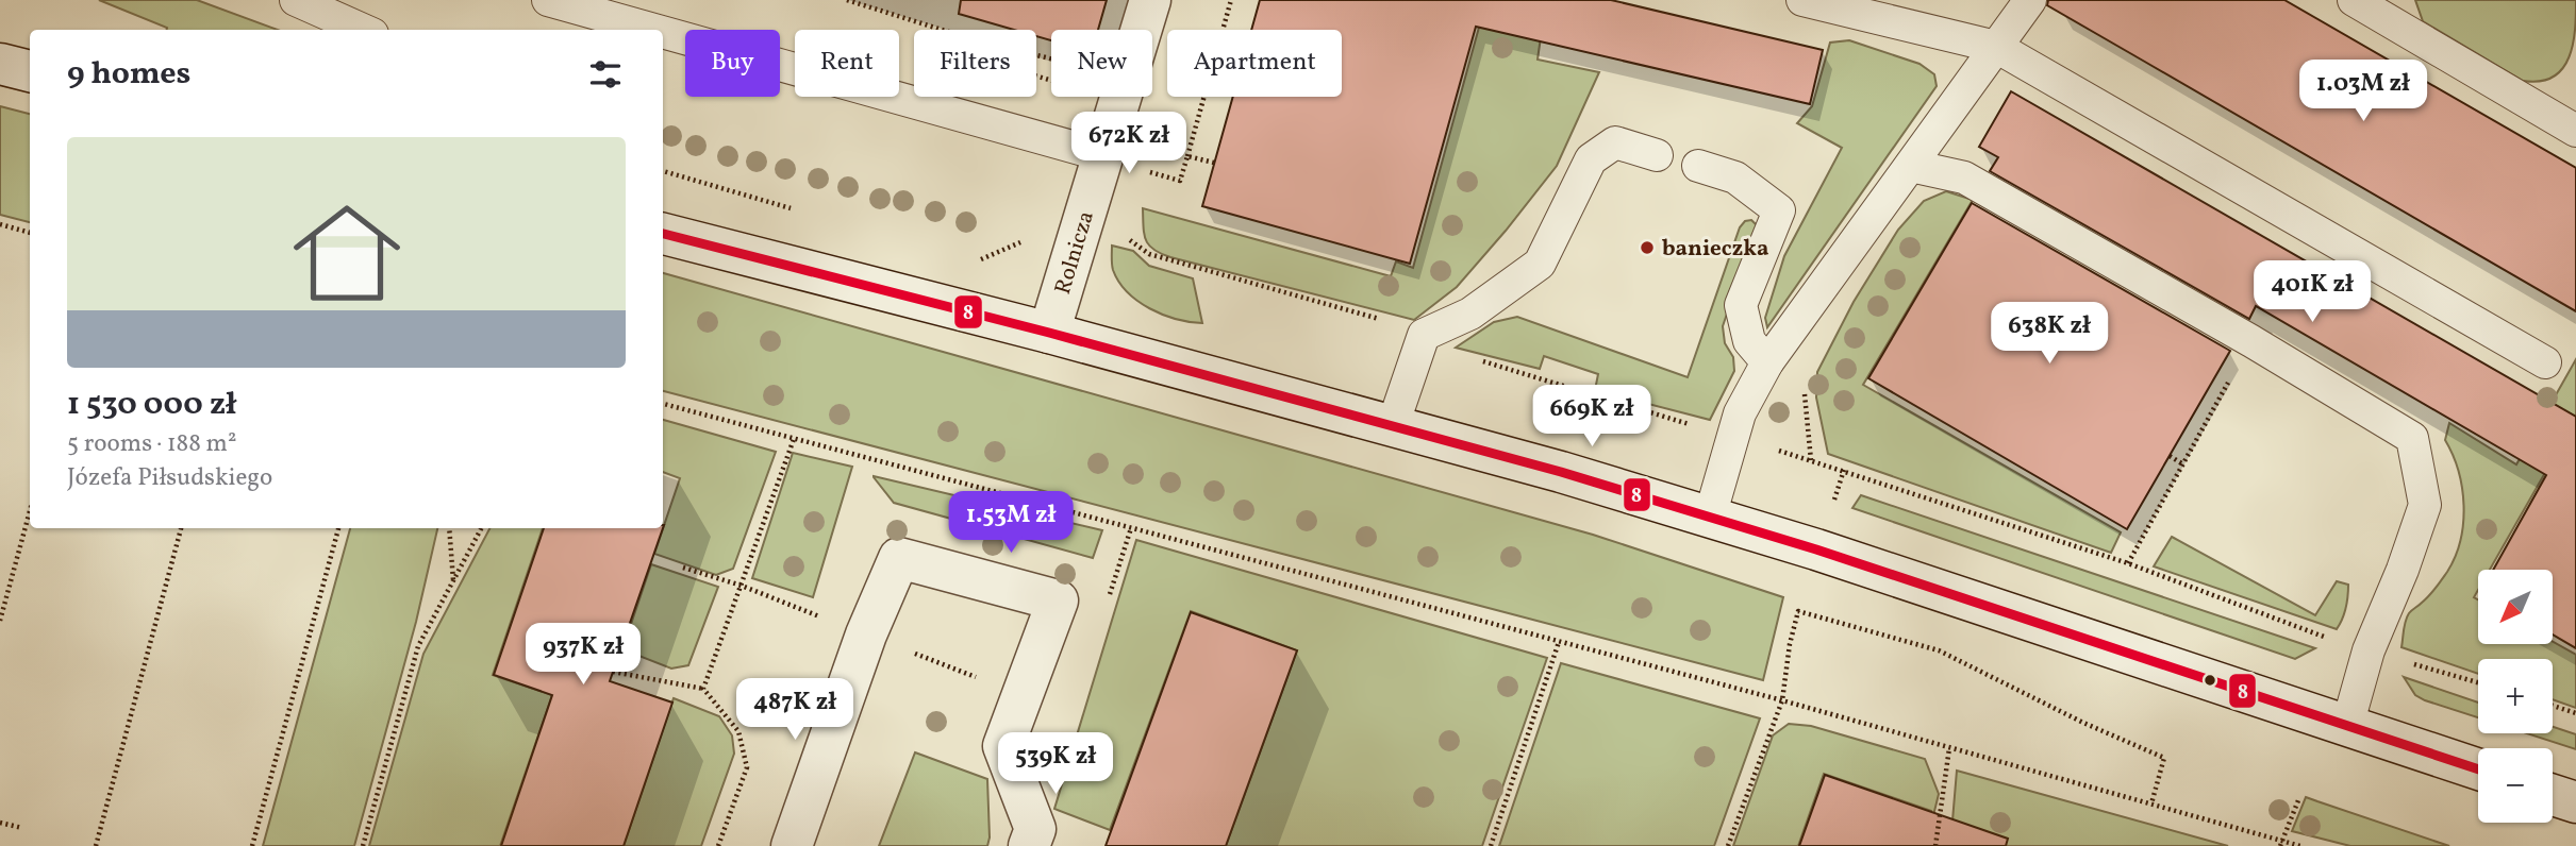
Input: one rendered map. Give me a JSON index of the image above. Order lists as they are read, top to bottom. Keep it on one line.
{"streets":{"street":["Rolnicza"]},"places":["banieczka"],"lines":["transit line 8"],"north":"bottom left","page":{"chip":["Buy","Rent","Filters","New","Apartment"],"heading":"9 homes","price":["1.03M zł","672K zł","401K zł","638K zł","669K zł","1.53M zł","937K zł","487K zł","539K zł"],"list":[{"name":"1 530 000 zł","note":"5 rooms · 188 m² · Józefa Piłsudskiego"}],"map_buttons":["+","−"]}}
